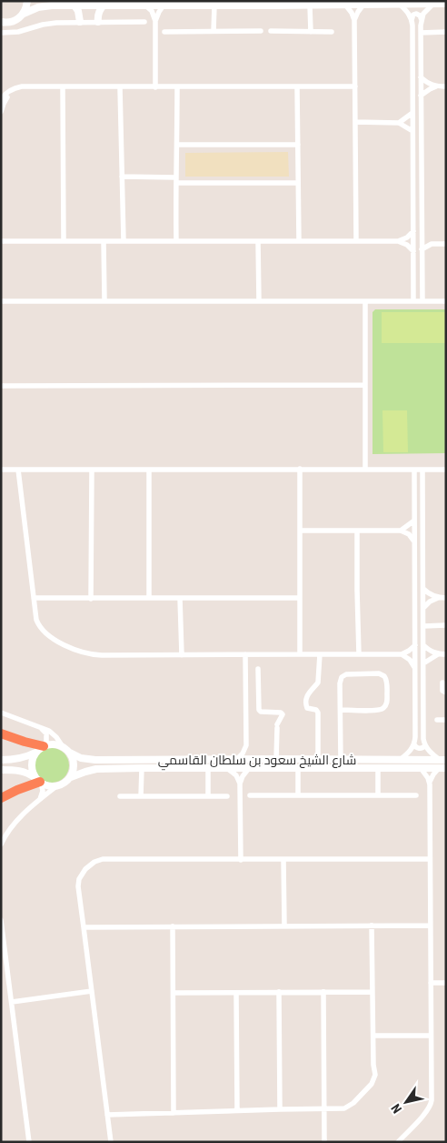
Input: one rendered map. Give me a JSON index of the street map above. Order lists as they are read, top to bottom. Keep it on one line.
{"streets":{"main road":["شارع الشيخ سعود بن سلطان القاسمي"]},"north":"bottom left"}
